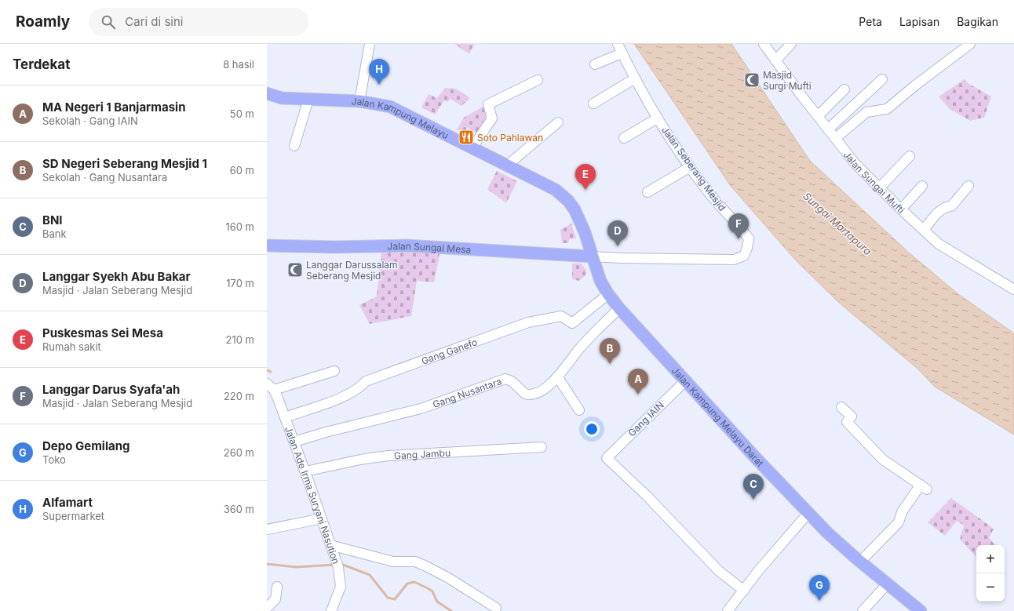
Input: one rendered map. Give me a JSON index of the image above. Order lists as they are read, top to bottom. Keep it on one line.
{"streets":{"main road":["Jalan Kampung Melayu","Jalan Sungai Mesa","Jalan Kampung Melayu Darat"],"street":["Jalan Seberang Mesjid","Jalan Sungai Mufti","Gang Ganefo","Gang Nusantara","Gang IAIN","Gang Jambu","Jalan Ade Irma Suryani Nasution"]},"crossings":[["Jalan Kampung Melayu","Jalan Seberang Mesjid"],["Jalan Kampung Melayu","Jalan Sungai Mesa"],["Jalan Kampung Melayu","Jalan Kampung Melayu Darat"],["Jalan Seberang Mesjid","Jalan Sungai Mesa"],["Jalan Seberang Mesjid","Jalan Kampung Melayu Darat"],["Jalan Sungai Mesa","Jalan Kampung Melayu Darat"],["Gang Ganefo","Jalan Kampung Melayu Darat"],["Gang Ganefo","Jalan Ade Irma Suryani Nasution"],["Gang Nusantara","Jalan Kampung Melayu Darat"],["Gang Nusantara","Jalan Ade Irma Suryani Nasution"],["Jalan Kampung Melayu Darat","Gang IAIN"],["Gang Jambu","Jalan Ade Irma Suryani Nasution"]],"water":["Sungai Martapura"],"places":{"mosque":["Masjid Surgi Mufti","Langgar Darussalam Seberang Mesjid"],"restaurant":["Soto Pahlawan"]},"page":{"header":"Roamly","search":"Cari di sini","nav":["Peta","Lapisan","Bagikan"],"heading":["Terdekat","8 hasil"],"pins":["H","E","F","D","B","A","C","G"],"list":[{"mark":"A","name":"MA Negeri 1 Banjarmasin","note":"Sekolah · Gang IAIN","value":"50 m"},{"mark":"B","name":"SD Negeri Seberang Mesjid 1","note":"Sekolah · Gang Nusantara","value":"60 m"},{"mark":"C","name":"BNI","note":"Bank","value":"160 m"},{"mark":"D","name":"Langgar Syekh Abu Bakar","note":"Masjid · Jalan Seberang Mesjid","value":"170 m"},{"mark":"E","name":"Puskesmas Sei Mesa","note":"Rumah sakit","value":"210 m"},{"mark":"F","name":"Langgar Darus Syafa'ah","note":"Masjid · Jalan Seberang Mesjid","value":"220 m"},{"mark":"G","name":"Depo Gemilang","note":"Toko","value":"260 m"},{"mark":"H","name":"Alfamart","note":"Supermarket","value":"360 m"}],"map_buttons":["+","−"]}}
